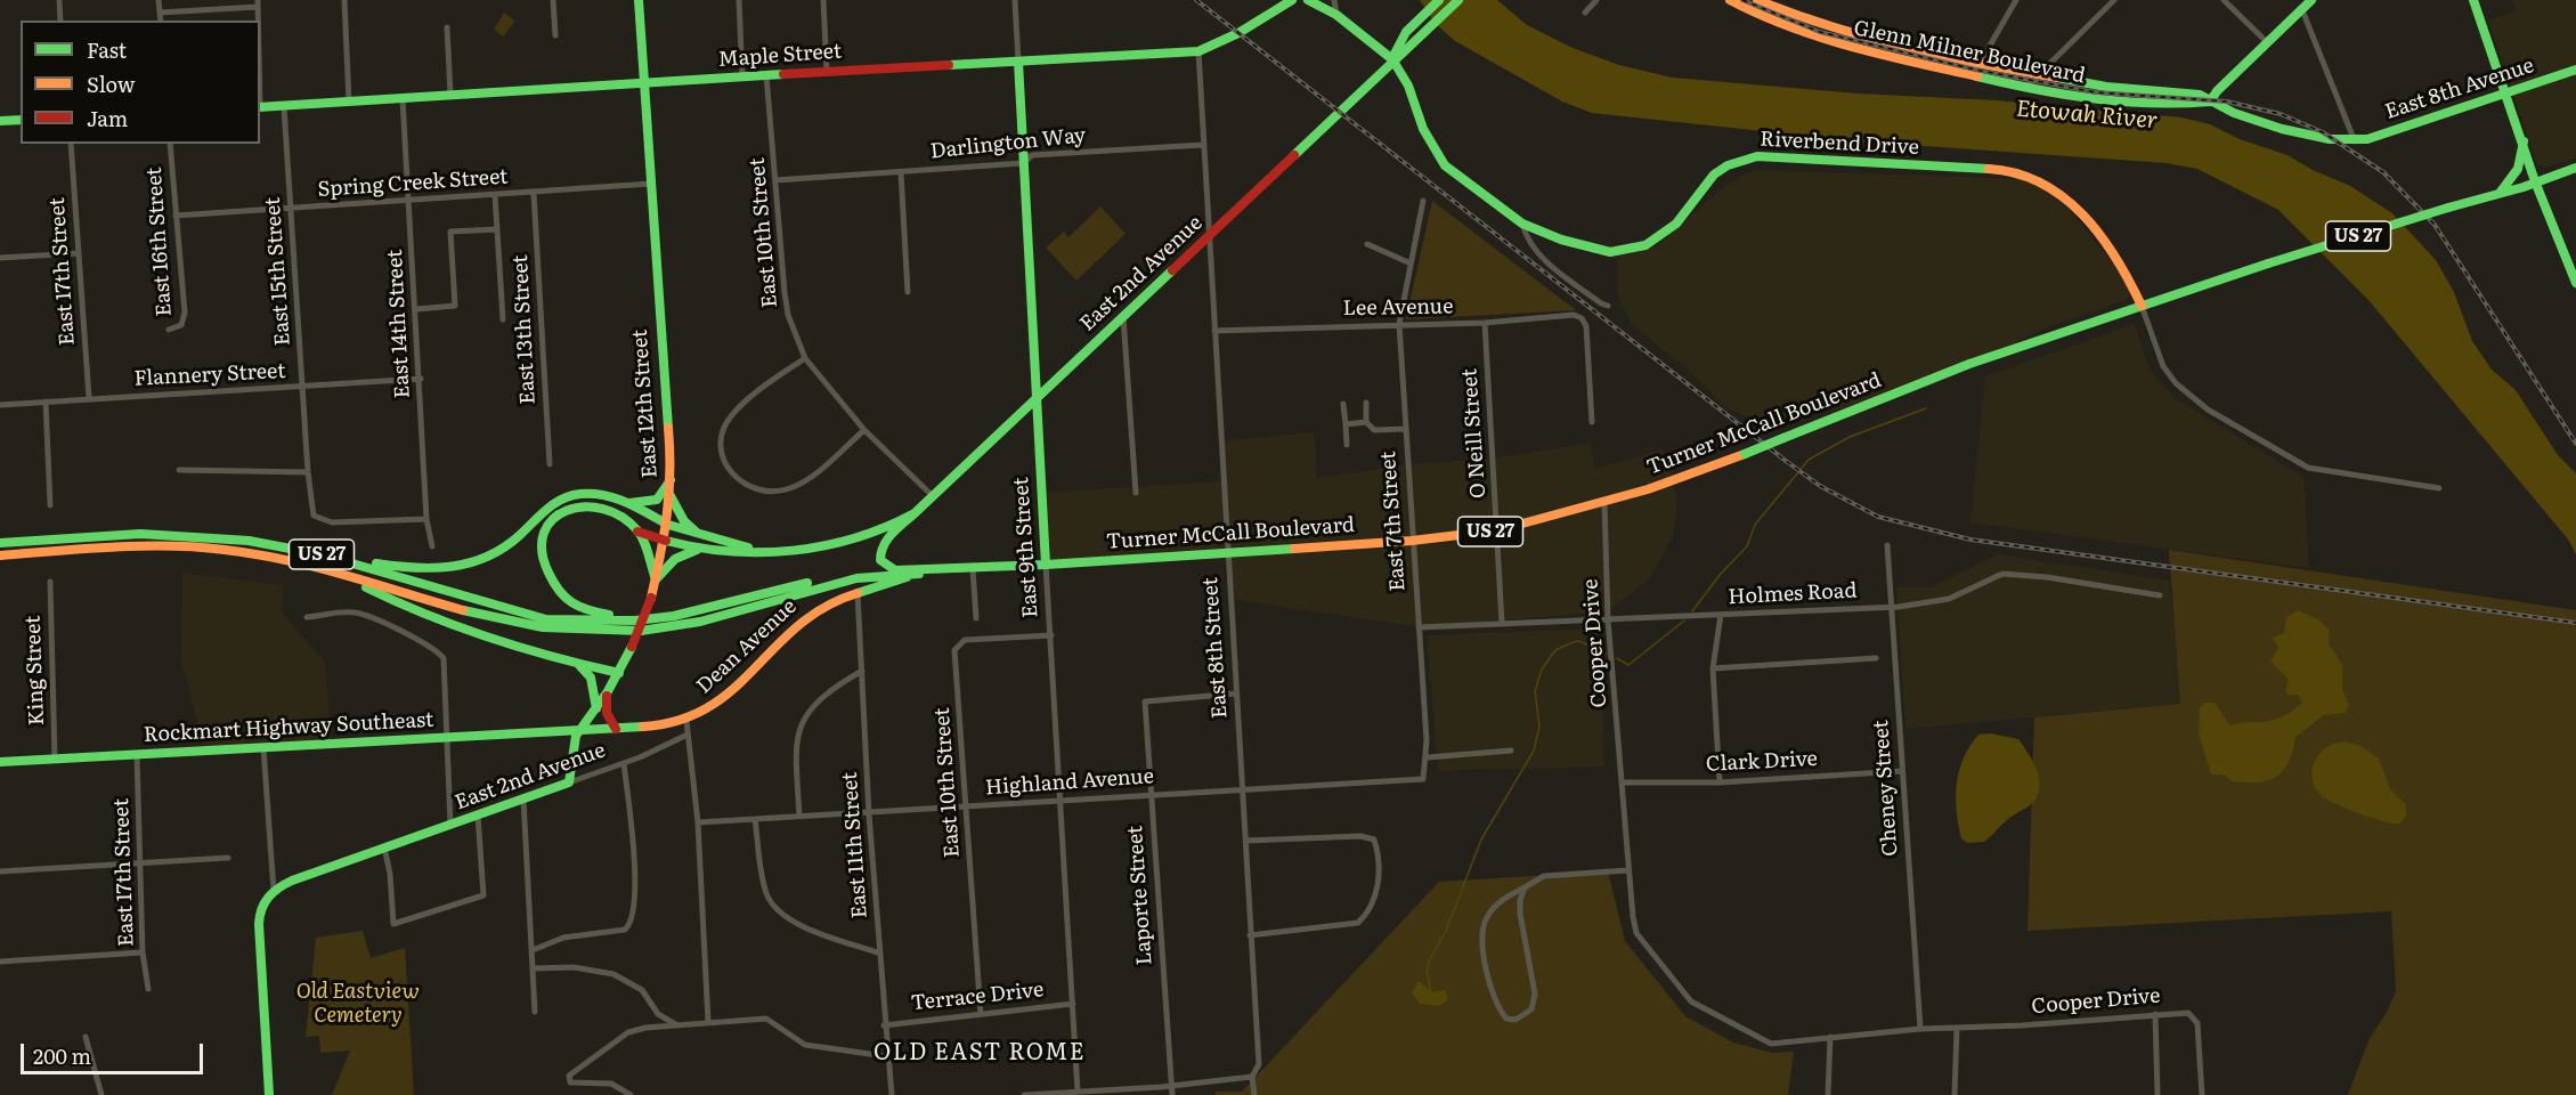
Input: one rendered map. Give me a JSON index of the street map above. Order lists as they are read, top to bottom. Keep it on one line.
{"streets":{"main road":["Glenn Milner Boulevard","Maple Street","East 8th Avenue","Riverbend Drive","US 27","East 2nd Avenue","East 12th Street","Turner McCall Boulevard","East 9th Street","Dean Avenue","Rockmart Highway Southeast"],"street":["Darlington Way","Spring Creek Street","East 10th Street","East 16th Street","East 17th Street","East 15th Street","Lee Avenue","East 14th Street","East 13th Street","Flannery Street","O Neill Street","East 7th Street","Holmes Road","Cooper Drive","East 8th Street","King Street","Clark Drive","Highland Avenue","Cheney Street","East 11th Street","Laporte Street","Terrace Drive"]},"crossings":[["Glenn Milner Boulevard","East 8th Avenue"],["Maple Street","East 10th Street"],["Maple Street","East 15th Street"],["Maple Street","East 14th Street"],["Maple Street","East 12th Street"],["Maple Street","East 9th Street"],["Maple Street","East 8th Street"],["Darlington Way","East 10th Street"],["Darlington Way","East 9th Street"],["Darlington Way","East 8th Street"],["Riverbend Drive","East 2nd Avenue"],["Riverbend Drive","Turner McCall Boulevard"],["Spring Creek Street","East 16th Street"],["Spring Creek Street","East 15th Street"],["Spring Creek Street","East 14th Street"],["Spring Creek Street","East 13th Street"],["Spring Creek Street","East 12th Street"],["East 10th Street","East 2nd Avenue"],["East 10th Street","East 9th Street"],["East 10th Street","Highland Avenue"],["East 10th Street","Terrace Drive"],["East 17th Street","Flannery Street"],["East 17th Street","Rockmart Highway Southeast"],["East 15th Street","East 14th Street"],["East 15th Street","Flannery Street"],["East 2nd Avenue","East 12th Street"],["East 2nd Avenue","East 9th Street"],["East 2nd Avenue","East 8th Street"],["Lee Avenue","O Neill Street"],["Lee Avenue","East 7th Street"],["Lee Avenue","East 8th Street"],["East 14th Street","Flannery Street"],["East 12th Street","Dean Avenue"],["East 12th Street","Rockmart Highway Southeast"],["Turner McCall Boulevard","O Neill Street"],["Turner McCall Boulevard","East 7th Street"],["Turner McCall Boulevard","East 9th Street"],["Turner McCall Boulevard","Cooper Drive"],["Turner McCall Boulevard","Dean Avenue"],["Turner McCall Boulevard","East 8th Street"],["O Neill Street","Holmes Road"],["East 7th Street","Holmes Road"],["East 7th Street","Highland Avenue"],["East 9th Street","Highland Avenue"],["East 9th Street","Terrace Drive"],["Holmes Road","Cooper Drive"],["Holmes Road","Cheney Street"],["Cooper Drive","Clark Drive"],["Cooper Drive","Cheney Street"],["Dean Avenue","Rockmart Highway Southeast"],["Dean Avenue","East 11th Street"],["East 8th Street","Highland Avenue"],["East 8th Street","Laporte Street"],["King Street","Rockmart Highway Southeast"],["Clark Drive","Cheney Street"],["Highland Avenue","East 11th Street"],["Highland Avenue","Laporte Street"],["East 11th Street","Terrace Drive"]],"districts":["OLD EAST ROME"],"water":["Etowah River"],"parks":["Old Eastview Cemetery"],"legend":["Fast","Slow","Jam"],"scale_bar":"200 m"}
